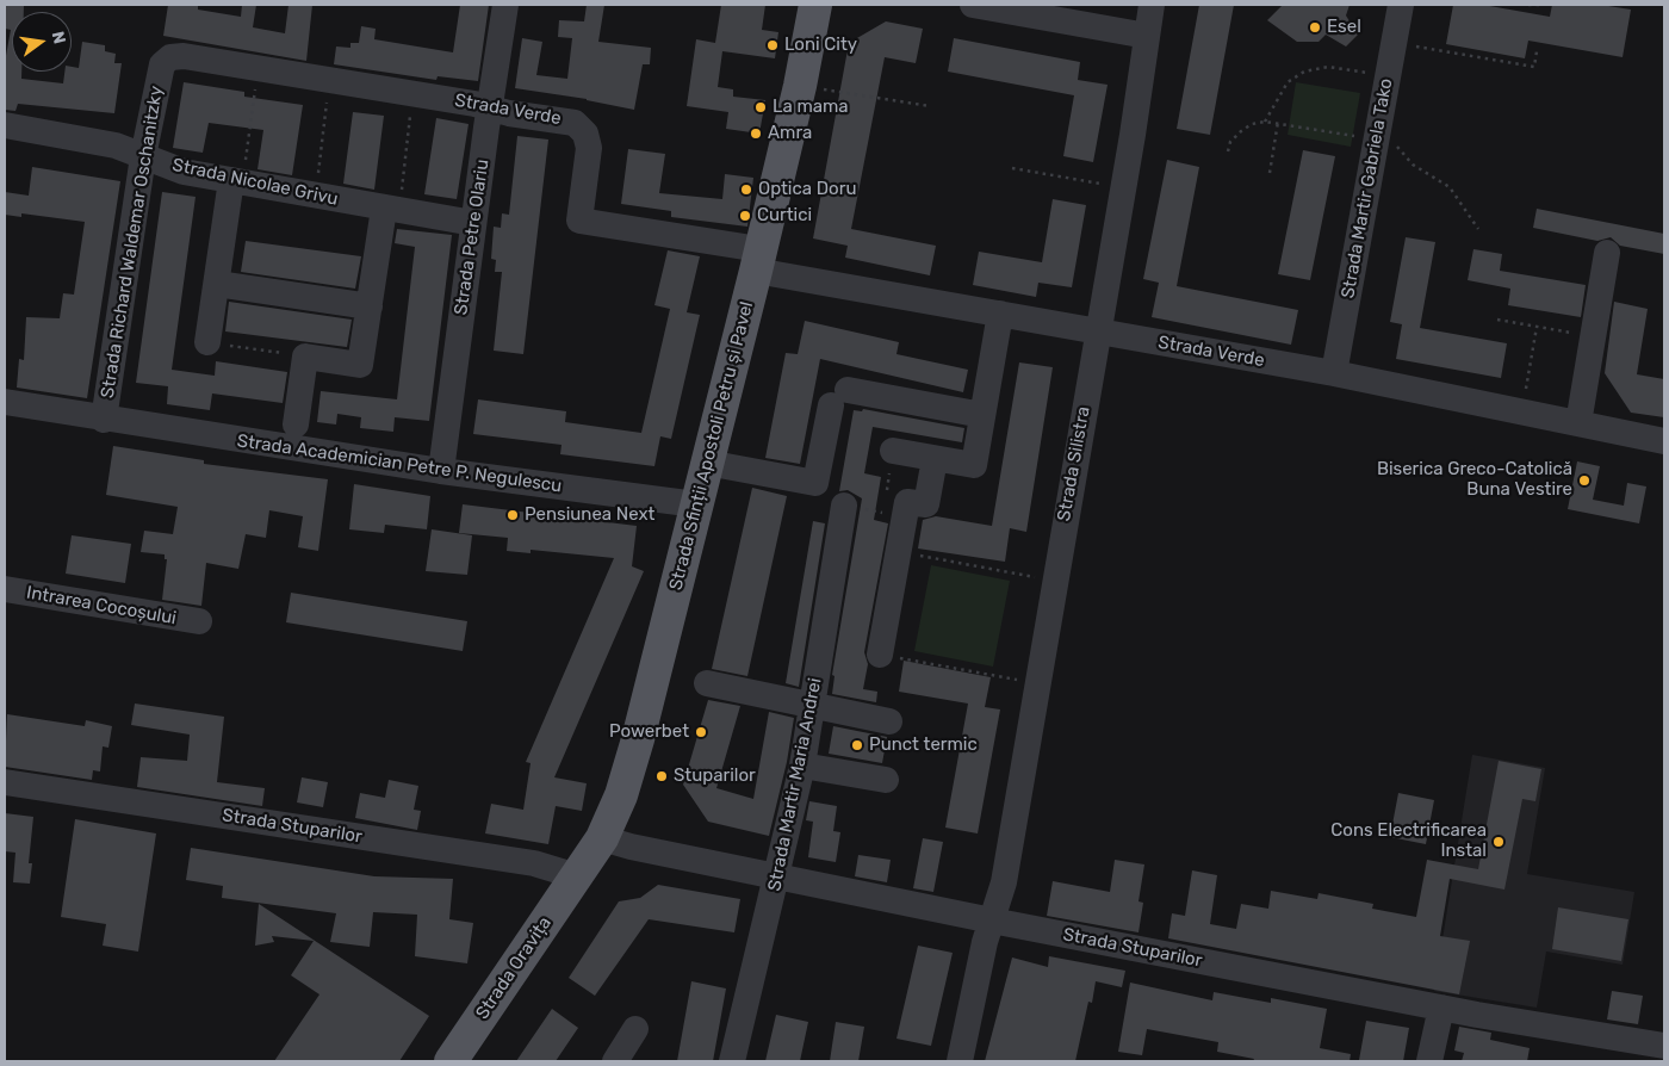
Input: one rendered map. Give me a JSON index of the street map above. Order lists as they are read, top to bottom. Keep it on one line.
{"streets":{"main road":["Strada Sfinții Apostoli Petru și Pavel","Strada Oravița"],"street":["Strada Verde","Strada Nicolae Grivu","Strada Martir Gabriela Tako","Strada Petre Olariu","Strada Richard Waldemar Oschanitzky","Strada Academician Petre P. Negulescu","Strada Silistra","Intrarea Cocoșului","Strada Martir Maria Andrei","Strada Stuparilor"]},"crossings":[["Strada Verde","Strada Martir Gabriela Tako"],["Strada Verde","Strada Petre Olariu"],["Strada Verde","Strada Richard Waldemar Oschanitzky"],["Strada Verde","Strada Sfinții Apostoli Petru și Pavel"],["Strada Verde","Strada Silistra"],["Strada Nicolae Grivu","Strada Petre Olariu"],["Strada Nicolae Grivu","Strada Richard Waldemar Oschanitzky"],["Strada Petre Olariu","Strada Academician Petre P. Negulescu"],["Strada Richard Waldemar Oschanitzky","Strada Academician Petre P. Negulescu"],["Strada Sfinții Apostoli Petru și Pavel","Strada Academician Petre P. Negulescu"],["Strada Sfinții Apostoli Petru și Pavel","Strada Stuparilor"],["Strada Sfinții Apostoli Petru și Pavel","Strada Oravița"],["Strada Silistra","Strada Stuparilor"],["Strada Martir Maria Andrei","Strada Stuparilor"],["Strada Stuparilor","Strada Oravița"]],"places":["Esel","Loni City","La mama","Amra","Optica Doru","Curtici","Biserica Greco-Catolică Buna Vestire","Pensiunea Next","Powerbet","Punct termic","Stuparilor","Cons Electrificarea Instal"],"north":"right"}
